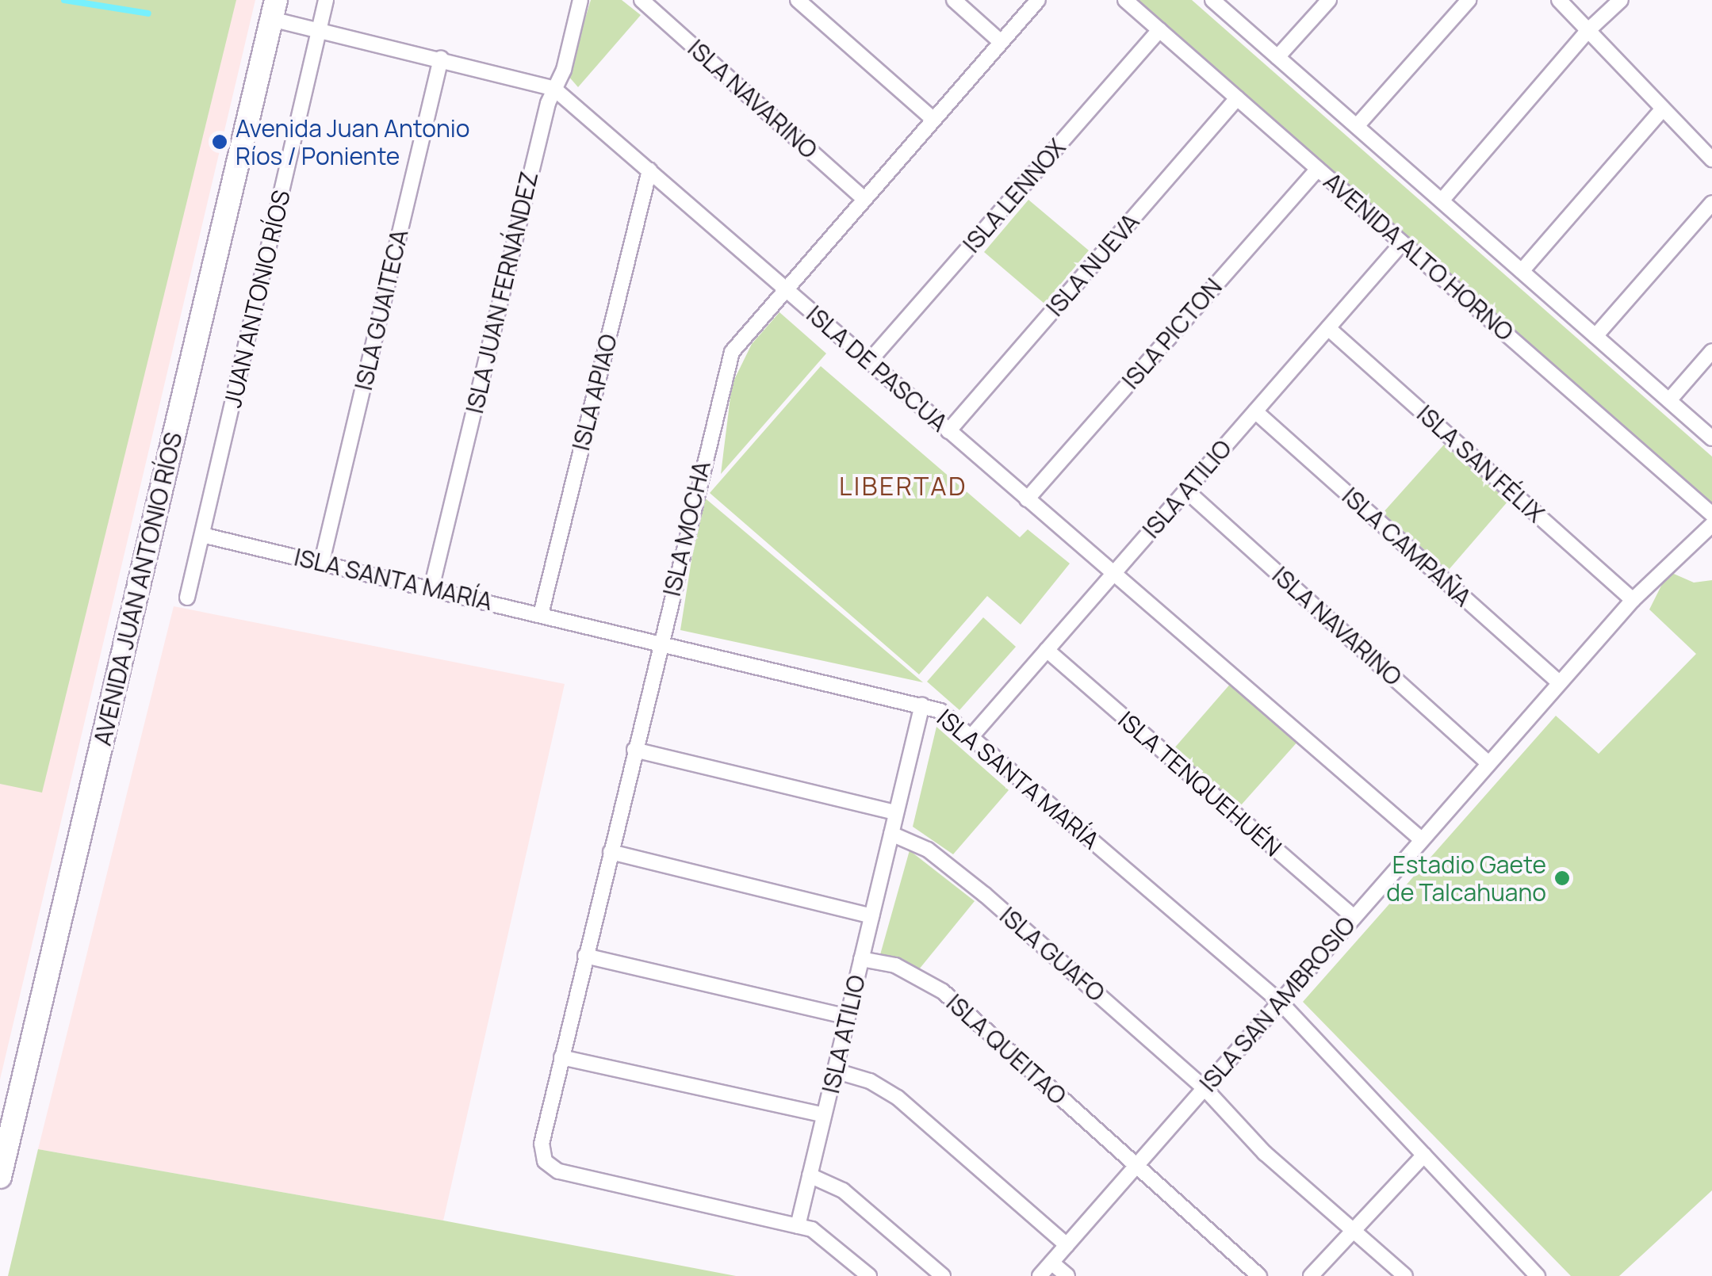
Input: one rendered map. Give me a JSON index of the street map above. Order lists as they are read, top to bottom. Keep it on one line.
{"streets":{"main road":["AVENIDA JUAN ANTONIO RÍOS"],"street":["ISLA NAVARINO","ISLA LENNOX","AVENIDA ALTO HORNO","ISLA NUEVA","ISLA JUAN FERNÁNDEZ","JUAN ANTONIO RÍOS","ISLA GUAITECA","ISLA PICTON","ISLA DE PASCUA","ISLA APIAO","ISLA SAN FÉLIX","ISLA ATILIO","ISLA MOCHA","ISLA CAMPAÑA","ISLA SANTA MARÍA","ISLA TENQUEHUÉN","ISLA GUAFO","ISLA SAN AMBROSIO","ISLA QUEITAO"]},"crossings":[["ISLA NAVARINO","ISLA ATILIO"],["ISLA NAVARINO","ISLA MOCHA"],["ISLA NAVARINO","ISLA SAN AMBROSIO"],["ISLA LENNOX","AVENIDA ALTO HORNO"],["ISLA LENNOX","ISLA DE PASCUA"],["AVENIDA ALTO HORNO","ISLA NUEVA"],["AVENIDA ALTO HORNO","ISLA PICTON"],["AVENIDA ALTO HORNO","ISLA ATILIO"],["ISLA NUEVA","ISLA DE PASCUA"],["ISLA JUAN FERNÁNDEZ","ISLA DE PASCUA"],["ISLA JUAN FERNÁNDEZ","ISLA SANTA MARÍA"],["JUAN ANTONIO RÍOS","ISLA DE PASCUA"],["JUAN ANTONIO RÍOS","ISLA SANTA MARÍA"],["ISLA GUAITECA","ISLA DE PASCUA"],["ISLA GUAITECA","ISLA SANTA MARÍA"],["ISLA PICTON","ISLA DE PASCUA"],["ISLA DE PASCUA","ISLA APIAO"],["ISLA DE PASCUA","ISLA ATILIO"],["ISLA DE PASCUA","ISLA MOCHA"],["ISLA DE PASCUA","AVENIDA JUAN ANTONIO RÍOS"],["ISLA DE PASCUA","ISLA SAN AMBROSIO"],["ISLA APIAO","ISLA SANTA MARÍA"],["ISLA SAN FÉLIX","ISLA ATILIO"],["ISLA SAN FÉLIX","ISLA SAN AMBROSIO"],["ISLA ATILIO","ISLA MOCHA"],["ISLA ATILIO","ISLA CAMPAÑA"],["ISLA ATILIO","ISLA SANTA MARÍA"],["ISLA ATILIO","ISLA TENQUEHUÉN"],["ISLA ATILIO","ISLA GUAFO"],["ISLA ATILIO","ISLA QUEITAO"],["ISLA MOCHA","ISLA SANTA MARÍA"],["ISLA CAMPAÑA","ISLA SAN AMBROSIO"],["ISLA SANTA MARÍA","ISLA SAN AMBROSIO"],["ISLA TENQUEHUÉN","ISLA SAN AMBROSIO"],["ISLA GUAFO","ISLA SAN AMBROSIO"],["ISLA SAN AMBROSIO","ISLA QUEITAO"]],"districts":["LIBERTAD"],"places":["Avenida Juan Antonio Ríos / Poniente","Estadio Gaete de Talcahuano"]}
